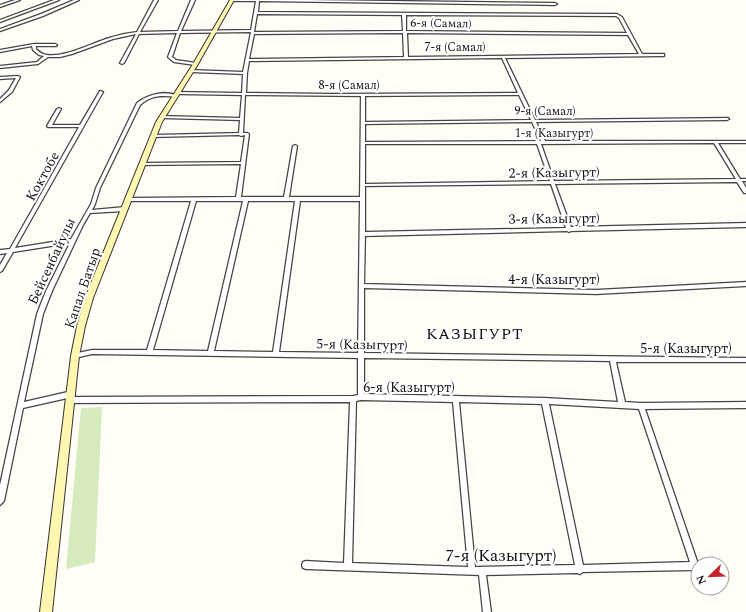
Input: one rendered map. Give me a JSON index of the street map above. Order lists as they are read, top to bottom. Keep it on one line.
{"streets":{"main road":["Капал Батыр"],"street":["6-я (Самал)","7-я (Самал)","8-я (Самал)","9-я (Самал)","1-я (Казыгурт)","2-я (Казыгурт)","Коктобе","3-я (Казыгурт)","Бейсенбайулы","4-я (Казыгурт)","5-я (Казыгурт)","6-я (Казыгурт)","7-я (Казыгурт)"]},"crossings":[["6-я (Самал)","Капал Батыр"],["8-я (Самал)","Бейсенбайулы"],["8-я (Самал)","Капал Батыр"],["Бейсенбайулы","Капал Батыр"],["Бейсенбайулы","6-я (Казыгурт)"],["Капал Батыр","5-я (Казыгурт)"],["Капал Батыр","6-я (Казыгурт)"],["6-я (Казыгурт)","7-я (Казыгурт)"]],"districts":["КАЗЫГУРТ"],"north":"bottom left"}
